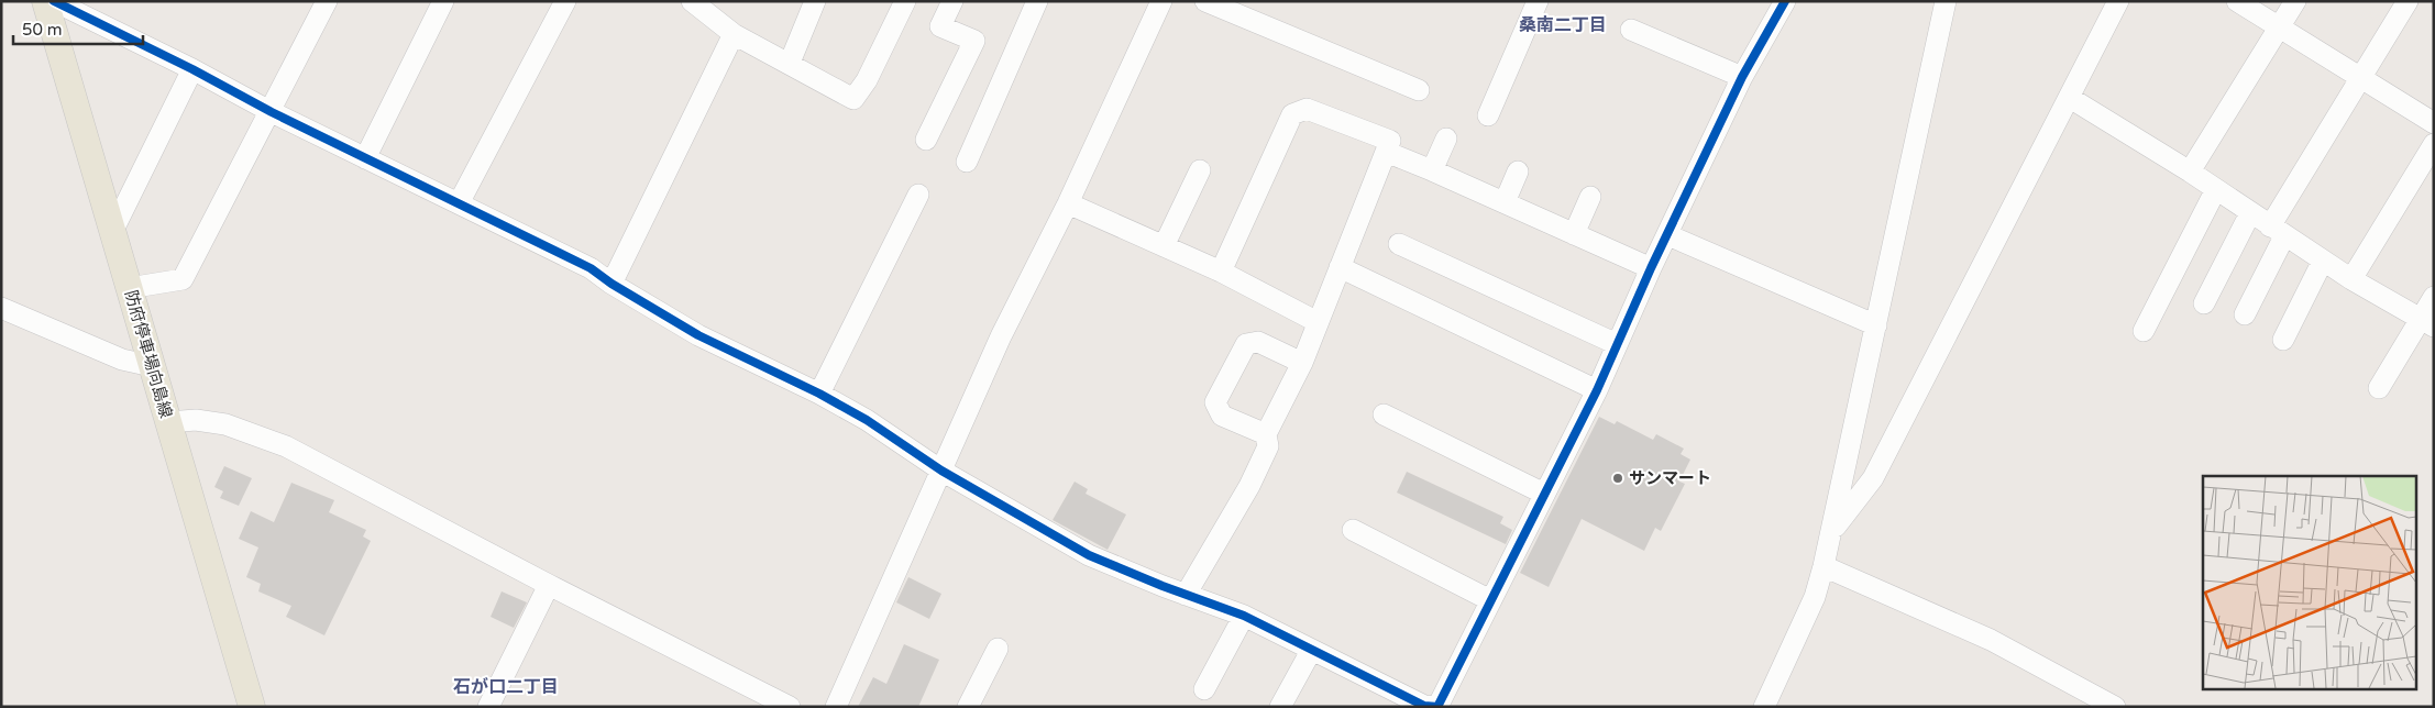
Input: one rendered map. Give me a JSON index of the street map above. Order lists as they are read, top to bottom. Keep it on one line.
{"streets":{"main road":["防府停車場向島線"]},"districts":["桑南二丁目","石が口二丁目"],"places":["サンマート"],"scale_bar":"50 m"}
